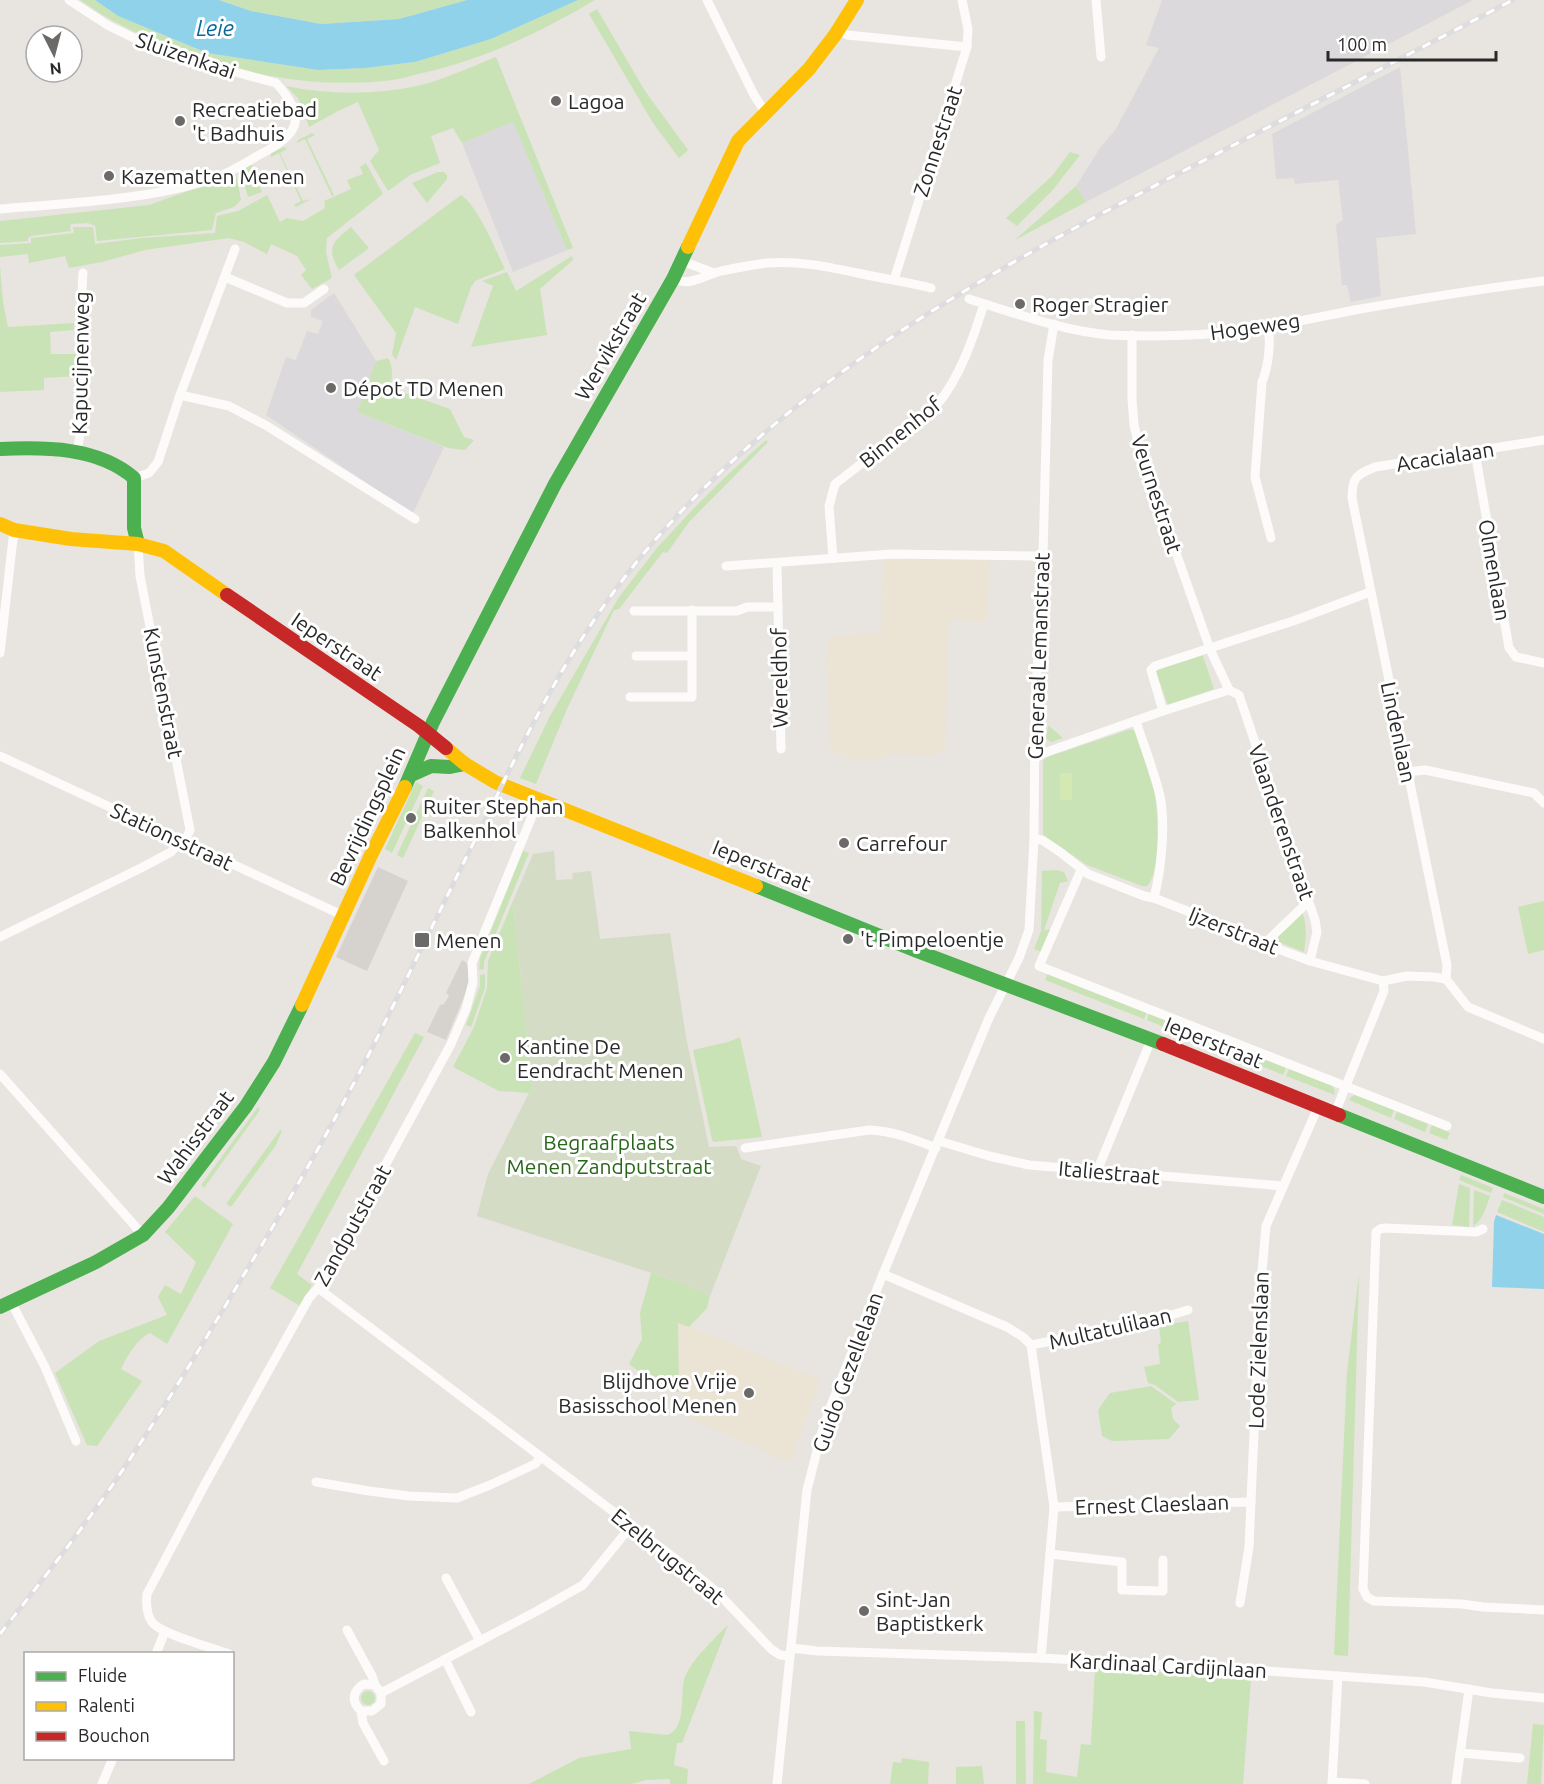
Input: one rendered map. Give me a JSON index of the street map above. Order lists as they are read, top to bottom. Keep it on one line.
{"streets":{"street":["Sluizenkaai","Zonnestraat","Hogeweg","Wervikstraat","Kapucijnenweg","Binnenhof","Acacialaan","Veurnestraat","Olmenlaan","Ieperstraat","Generaal Lemanstraat","Wereldhof","Kunstenstraat","Lindenlaan","Bevrijdingsplein","Vlaanderenstraat","Stationsstraat","Ijzerstraat","Wahisstraat","Italiestraat","Zandputstraat","Multatulilaan","Lode Zielenslaan","Guido Gezellelaan","Ernest Claeslaan","Ezelbrugstraat","Kardinaal Cardijnlaan"]},"crossings":[["Hogeweg","Binnenhof"],["Hogeweg","Veurnestraat"],["Hogeweg","Generaal Lemanstraat"],["Wervikstraat","Ieperstraat"],["Wervikstraat","Bevrijdingsplein"],["Acacialaan","Olmenlaan"],["Acacialaan","Lindenlaan"],["Veurnestraat","Vlaanderenstraat"],["Ieperstraat","Generaal Lemanstraat"],["Ieperstraat","Kunstenstraat"],["Ieperstraat","Bevrijdingsplein"],["Ieperstraat","Ijzerstraat"],["Ieperstraat","Zandputstraat"],["Ieperstraat","Lode Zielenslaan"],["Ieperstraat","Guido Gezellelaan"],["Generaal Lemanstraat","Ijzerstraat"],["Generaal Lemanstraat","Guido Gezellelaan"],["Kunstenstraat","Stationsstraat"],["Lindenlaan","Ijzerstraat"],["Bevrijdingsplein","Stationsstraat"],["Bevrijdingsplein","Wahisstraat"],["Vlaanderenstraat","Ijzerstraat"],["Stationsstraat","Wahisstraat"],["Italiestraat","Lode Zielenslaan"],["Italiestraat","Guido Gezellelaan"],["Zandputstraat","Ezelbrugstraat"],["Lode Zielenslaan","Ernest Claeslaan"],["Guido Gezellelaan","Ezelbrugstraat"],["Guido Gezellelaan","Kardinaal Cardijnlaan"],["Ezelbrugstraat","Kardinaal Cardijnlaan"]],"water":["Leie"],"parks":["Begraafplaats Menen Zandputstraat"],"places":{"other":["Lagoa","Recreatiebad 't Badhuis","Kazematten Menen","Roger Stragier","Dépot TD Menen","Ruiter Stephan Balkenhol","Carrefour","'t Pimpeloentje","Kantine De Eendracht Menen","Blijdhove Vrije Basisschool Menen","Sint-Jan Baptistkerk"],"transit":["Menen"]},"legend":["Fluide","Ralenti","Bouchon"],"scale_bar":"100 m","north":"bottom"}
